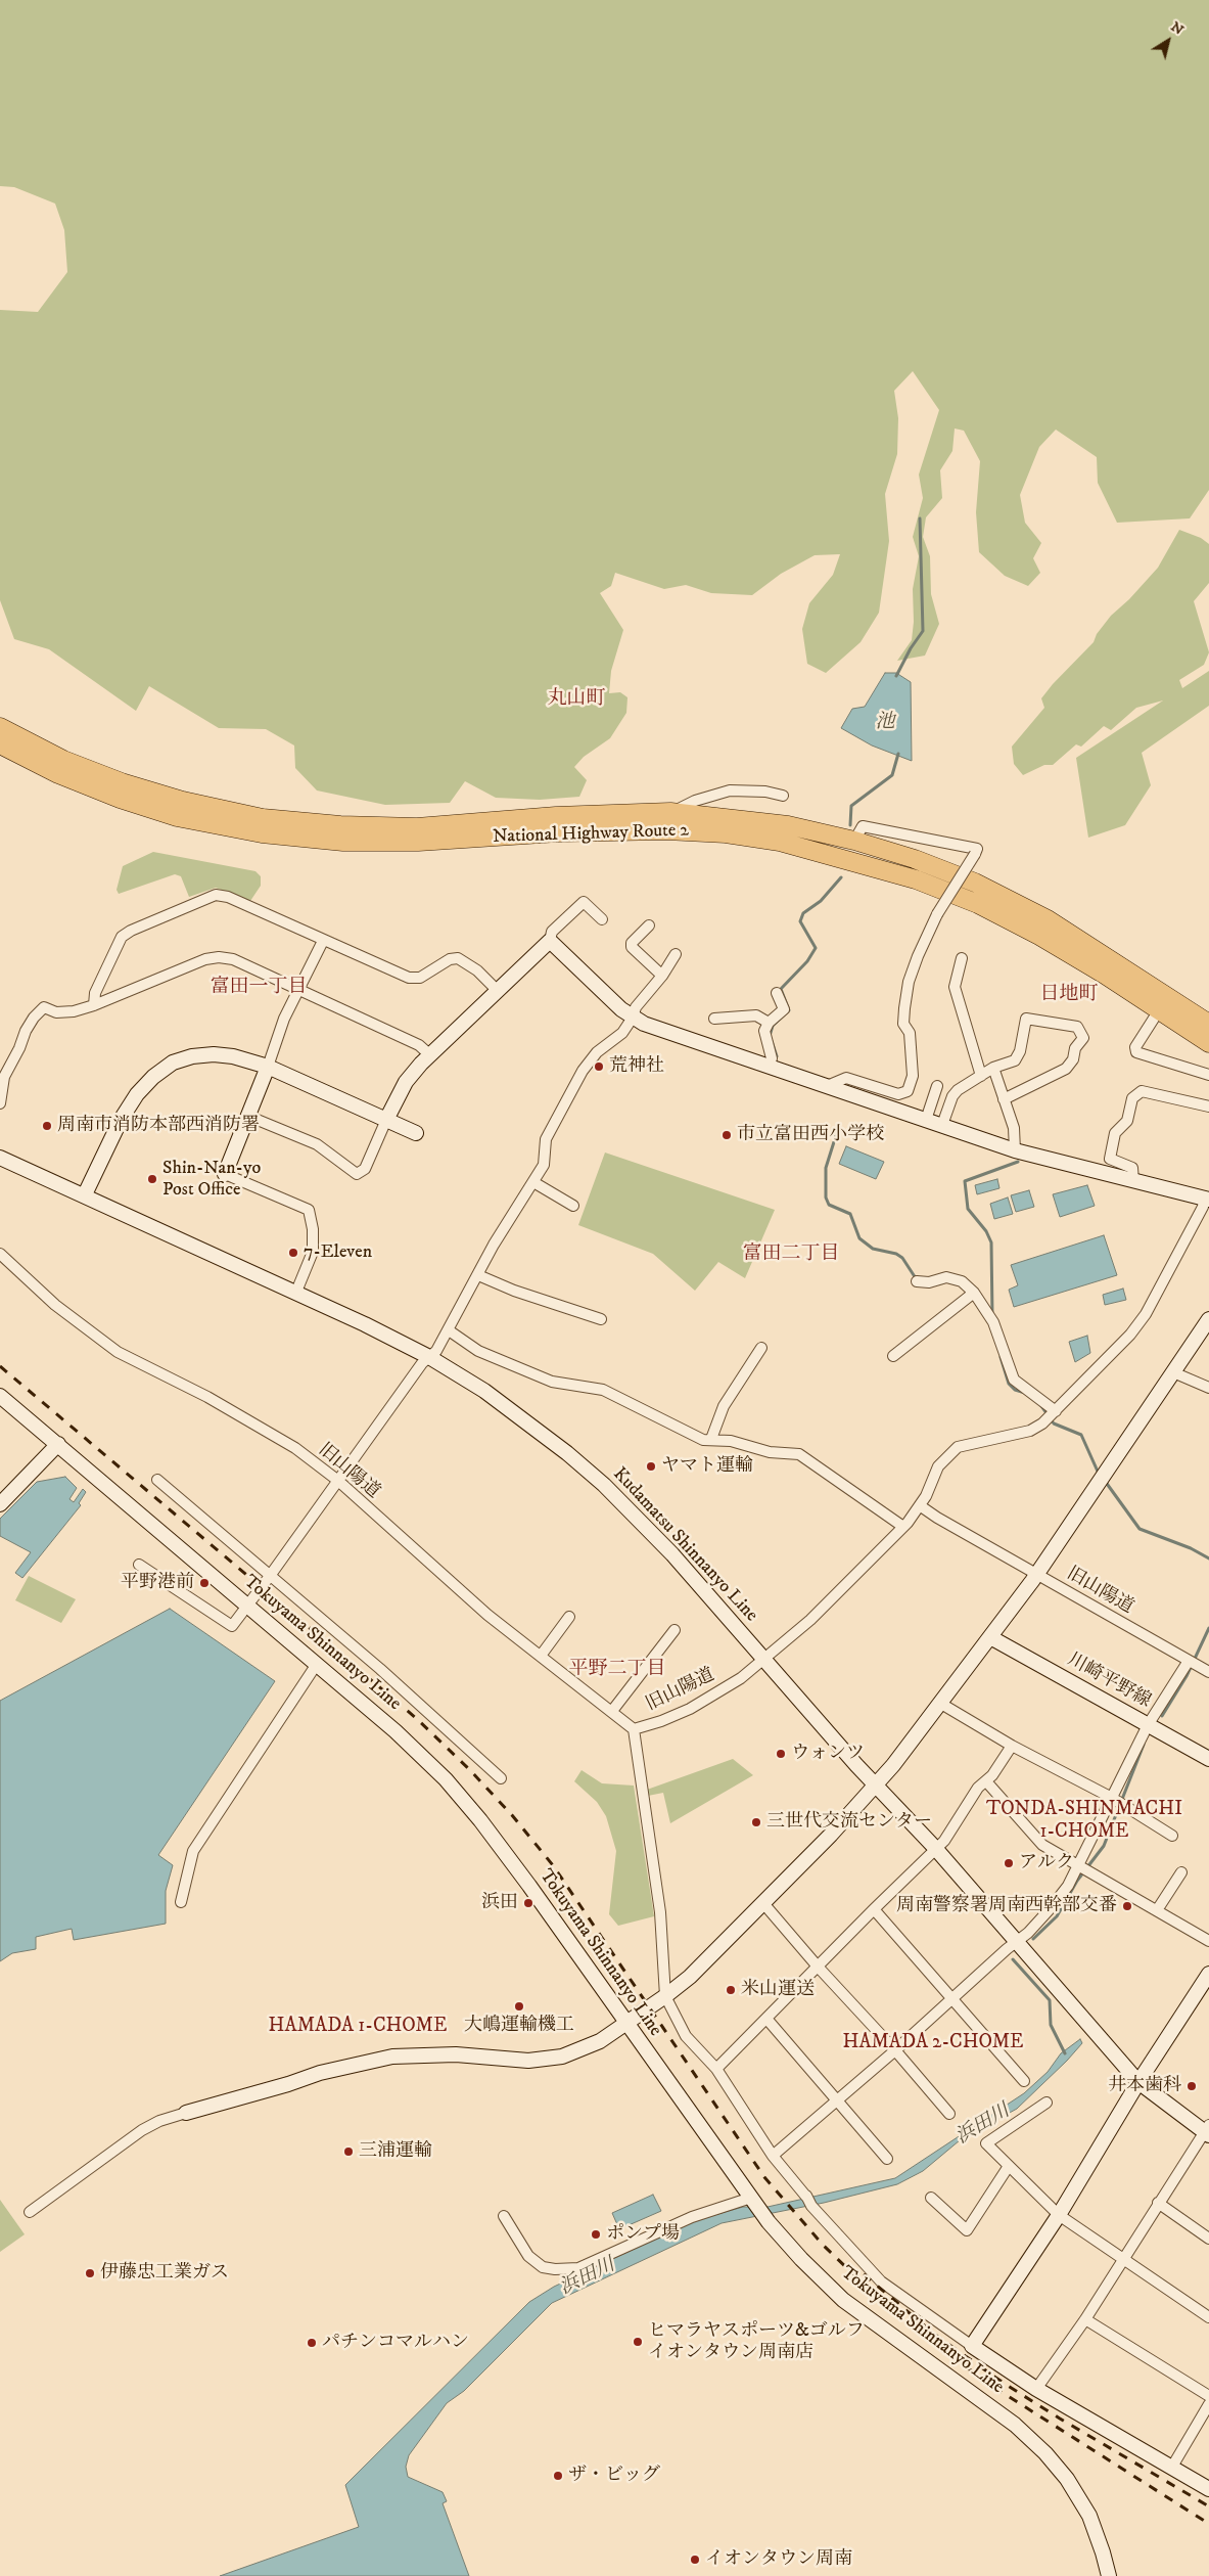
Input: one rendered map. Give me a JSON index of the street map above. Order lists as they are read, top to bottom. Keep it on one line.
{"streets":{"highway":["National Highway Route 2"],"street":["旧山陽道","Kudamatsu Shinnanyo Line","Tokuyama Shinnanyo Line","川崎平野線"]},"crossings":[["旧山陽道","Kudamatsu Shinnanyo Line"]],"districts":["丸山町","富田一丁目","日地町","富田二丁目","平野二丁目","TONDA-SHINMACHI 1-CHOME","HAMADA 1-CHOME","HAMADA 2-CHOME"],"water":["池","浜田川"],"places":["荒神社","周南市消防本部西消防署","市立富田西小学校","Shin-Nan-yo Post Office","7-Eleven","ヤマト運輸","平野港前","ウォンツ","三世代交流センター","アルク","浜田","周南警察署周南西幹部交番","米山運送","大嶋運輸機工","井本歯科","三浦運輸","ポンプ場","伊藤忠工業ガス","ヒマラヤスポーツ&ゴルフ イオンタウン周南店","パチンコマルハン","ザ・ビッグ","イオンタウン周南"],"north":"top right"}
